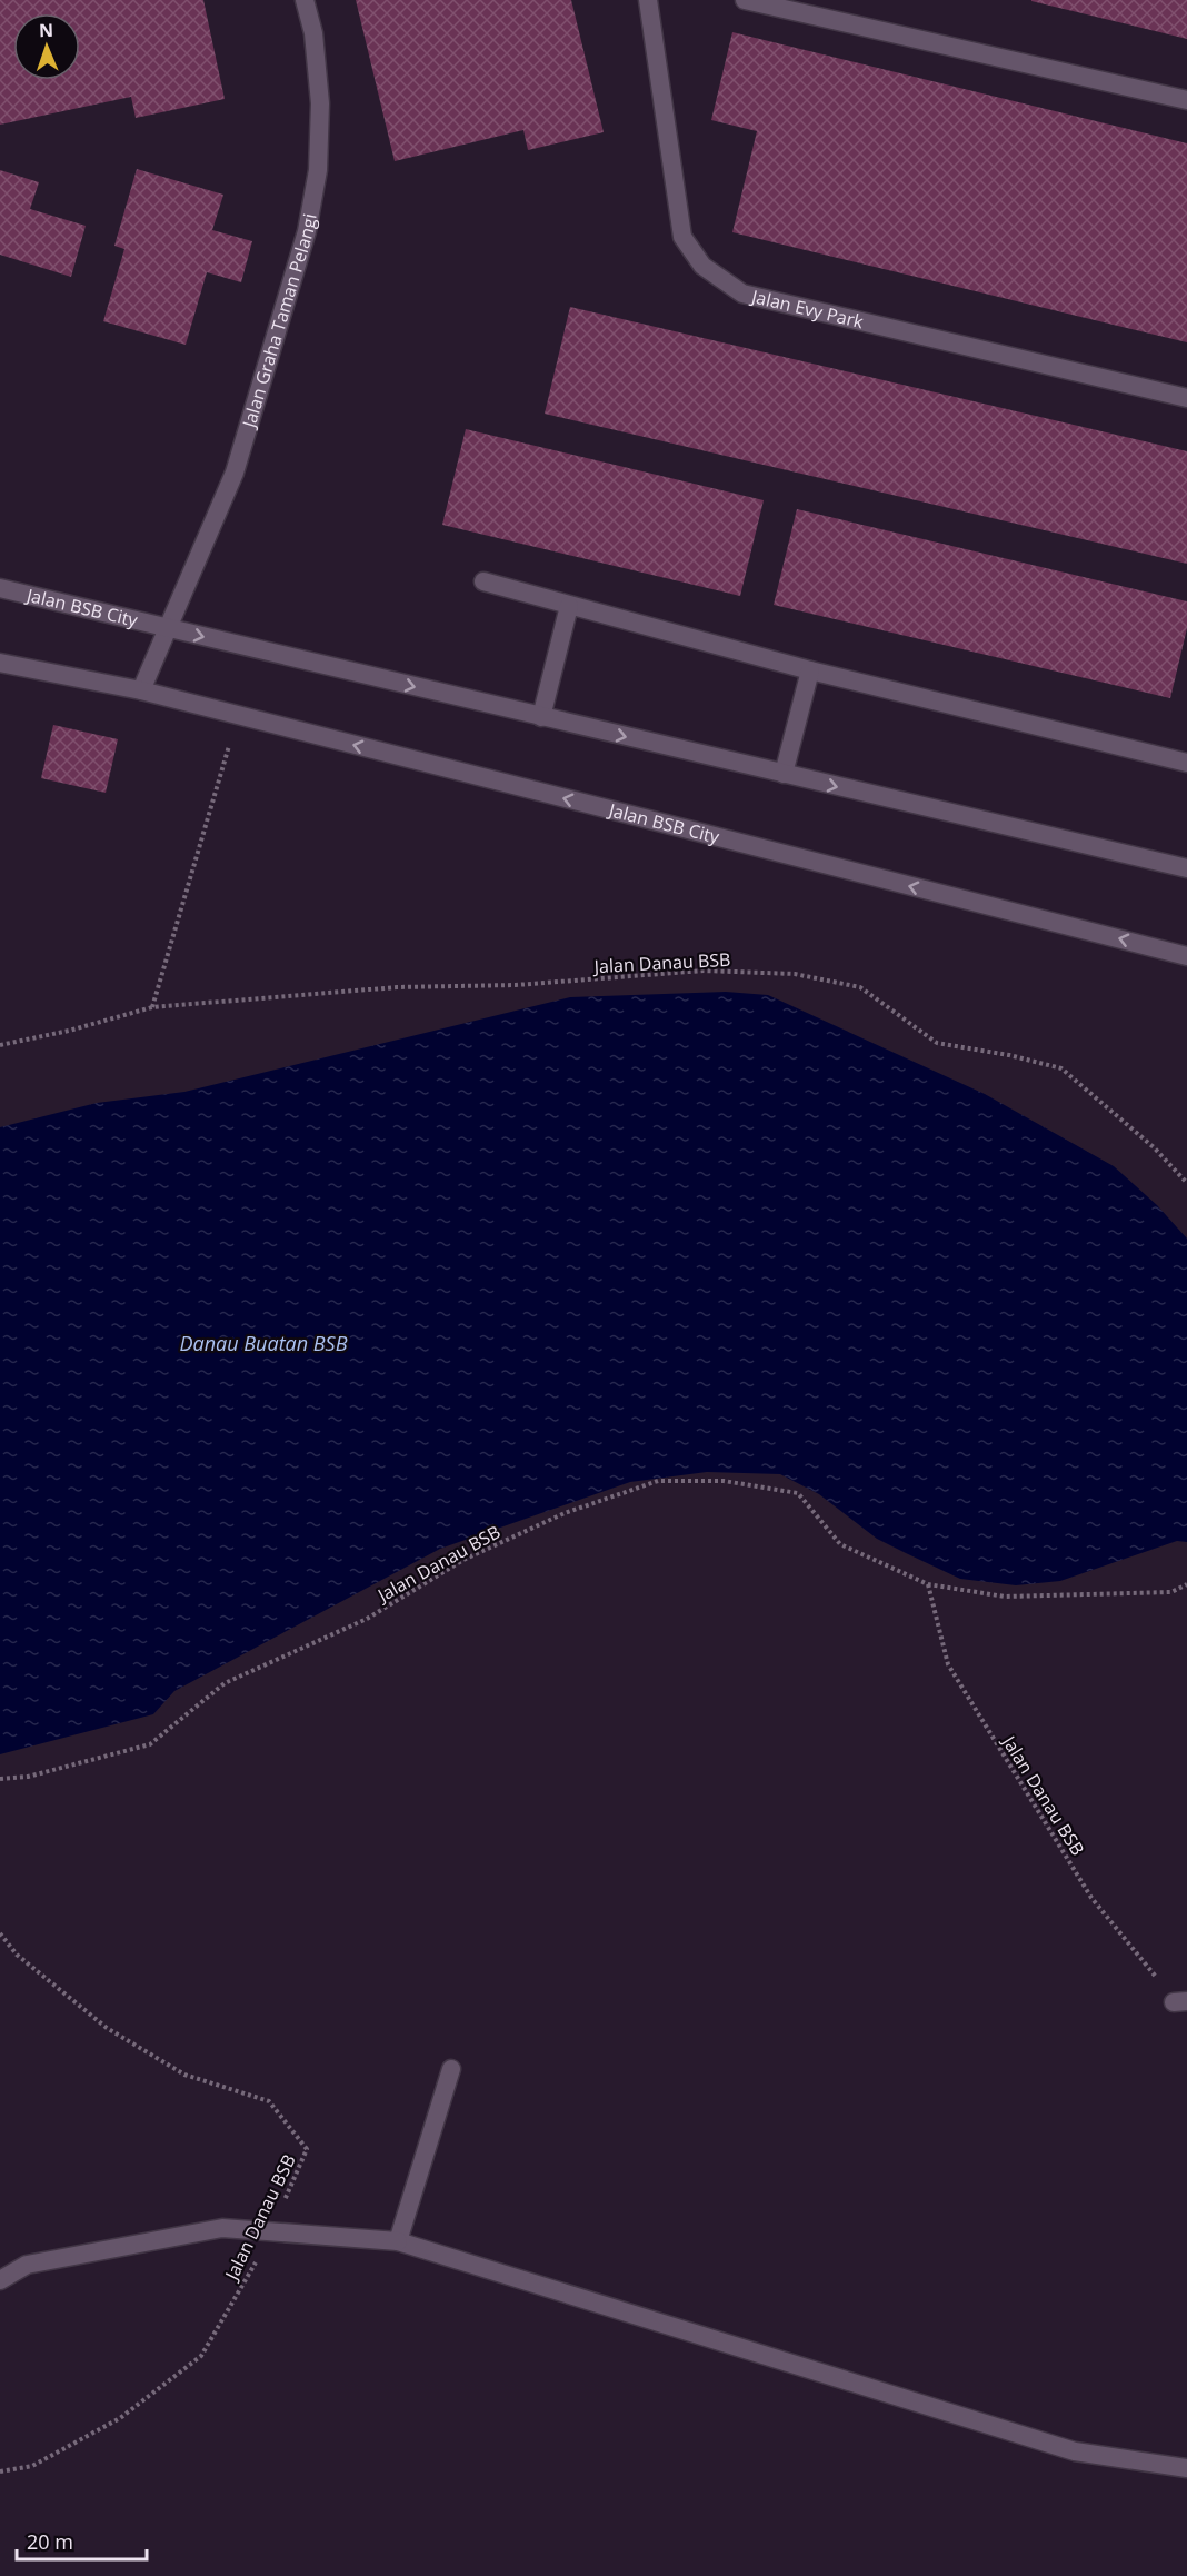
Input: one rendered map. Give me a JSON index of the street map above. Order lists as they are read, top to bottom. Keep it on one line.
{"streets":{"street":["Jalan Evy Park","Jalan Graha Taman Pelangi","Jalan BSB City"],"path":["Jalan Danau BSB"]},"crossings":[["Jalan Graha Taman Pelangi","Jalan BSB City"]],"water":["Danau Buatan BSB"],"scale_bar":"20 m","north":"top"}
